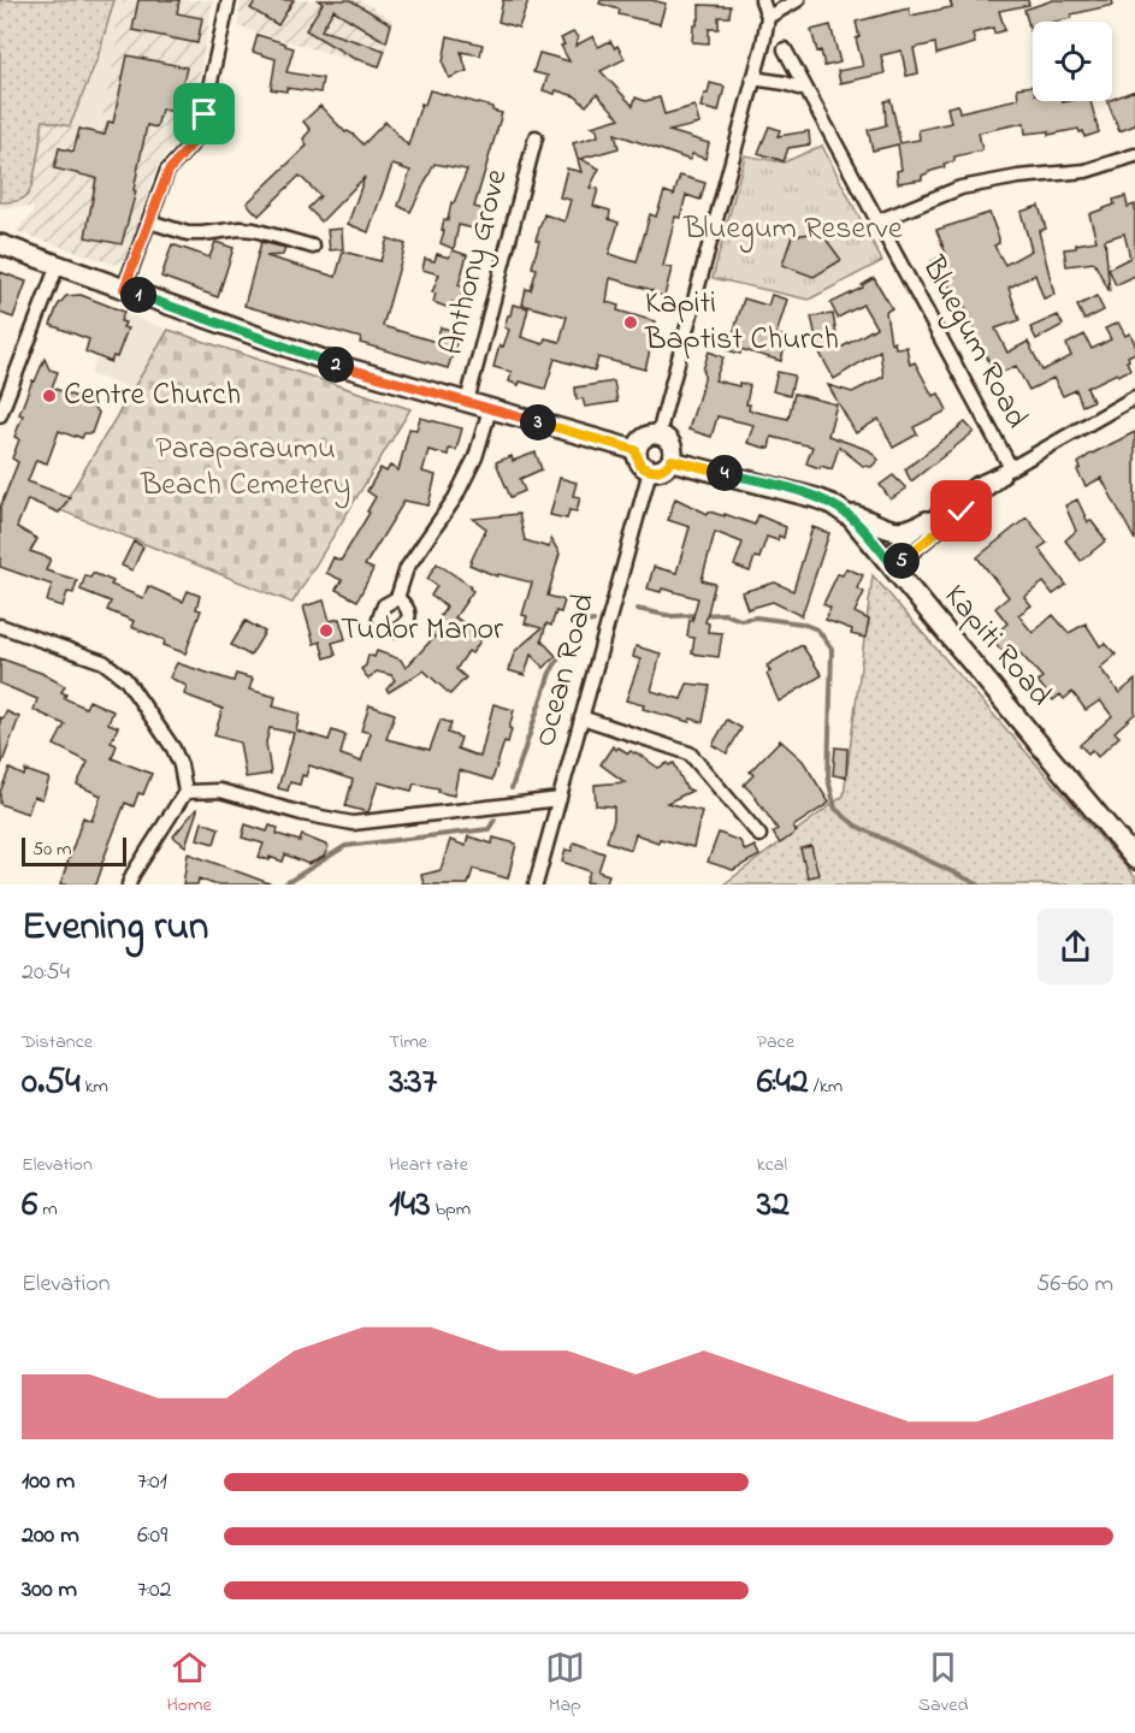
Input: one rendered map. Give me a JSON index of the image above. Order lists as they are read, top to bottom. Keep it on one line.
{"streets":{"main road":["Kapiti Road"],"street":["Anthony Grove","Bluegum Road","Ocean Road"]},"crossings":[["Kapiti Road","Ocean Road"]],"parks":["Bluegum Reserve","Paraparaumu Beach Cemetery"],"places":["Kapiti Baptist Church","Centre Church","Tudor Manor"],"scale_bar":"50 m","page":{"pins":["1","2","3","4","5"],"scale":"50 m","heading":["Evening run","20:54"],"stats":[["Distance","0.54 km"],["Time","3:37"],["Pace","6:42 /km"],["Elevation","6 m"],["Heart rate","143 bpm"],["kcal","32"]],"chart":["Elevation","56–60 m"],"list":[{"name":"100 m","note":"7:01"},{"name":"200 m","note":"6:09"},{"name":"300 m","note":"7:02"}],"tabs":["Home","Map","Saved"]}}
